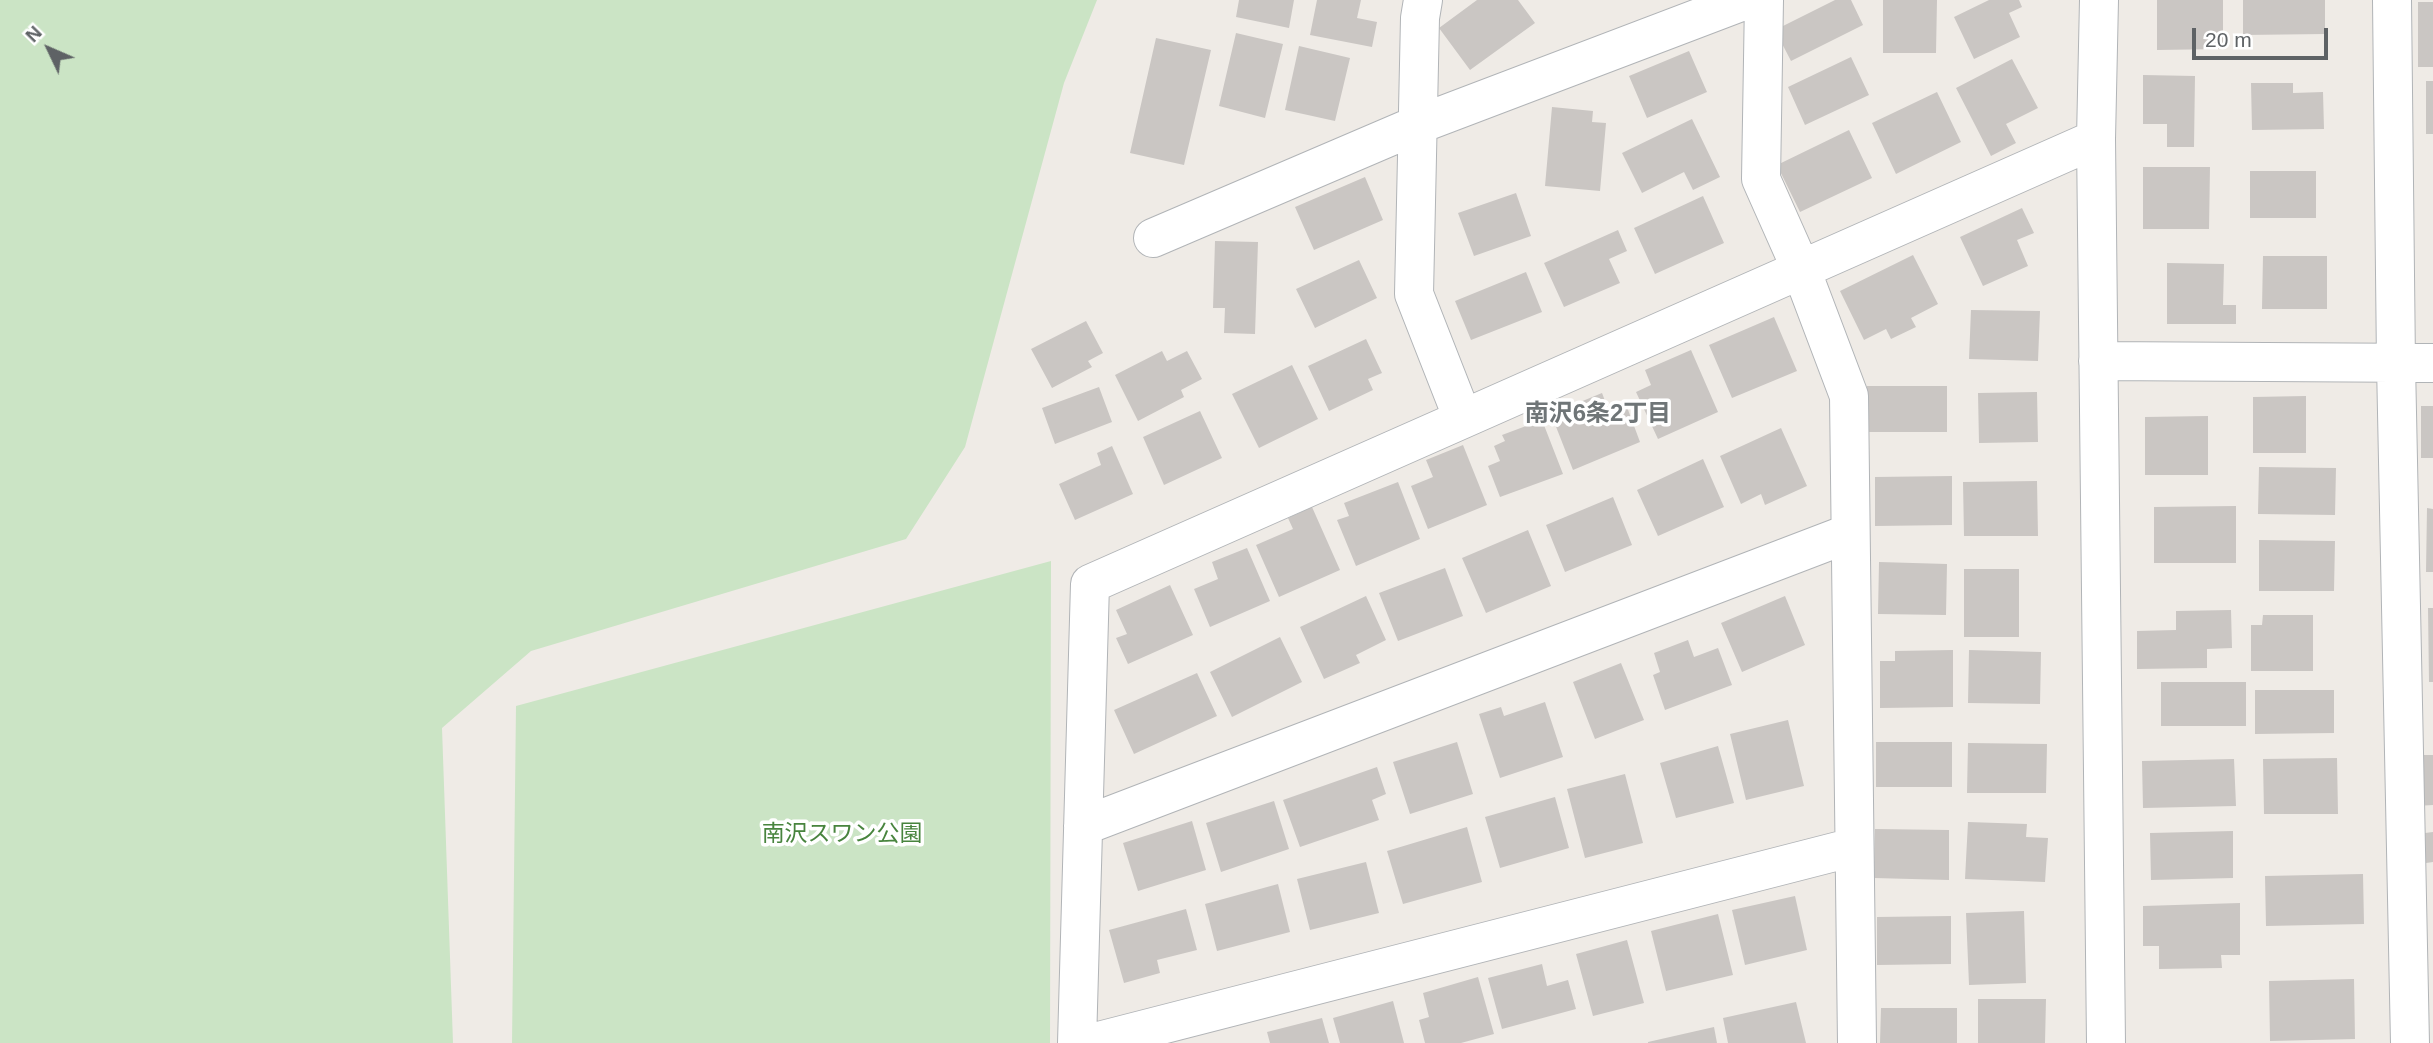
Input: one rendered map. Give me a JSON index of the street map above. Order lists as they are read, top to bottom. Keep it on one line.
{"districts":["南沢6条2丁目"],"parks":["南沢スワン公園"],"scale_bar":"20 m","north":"top left"}
